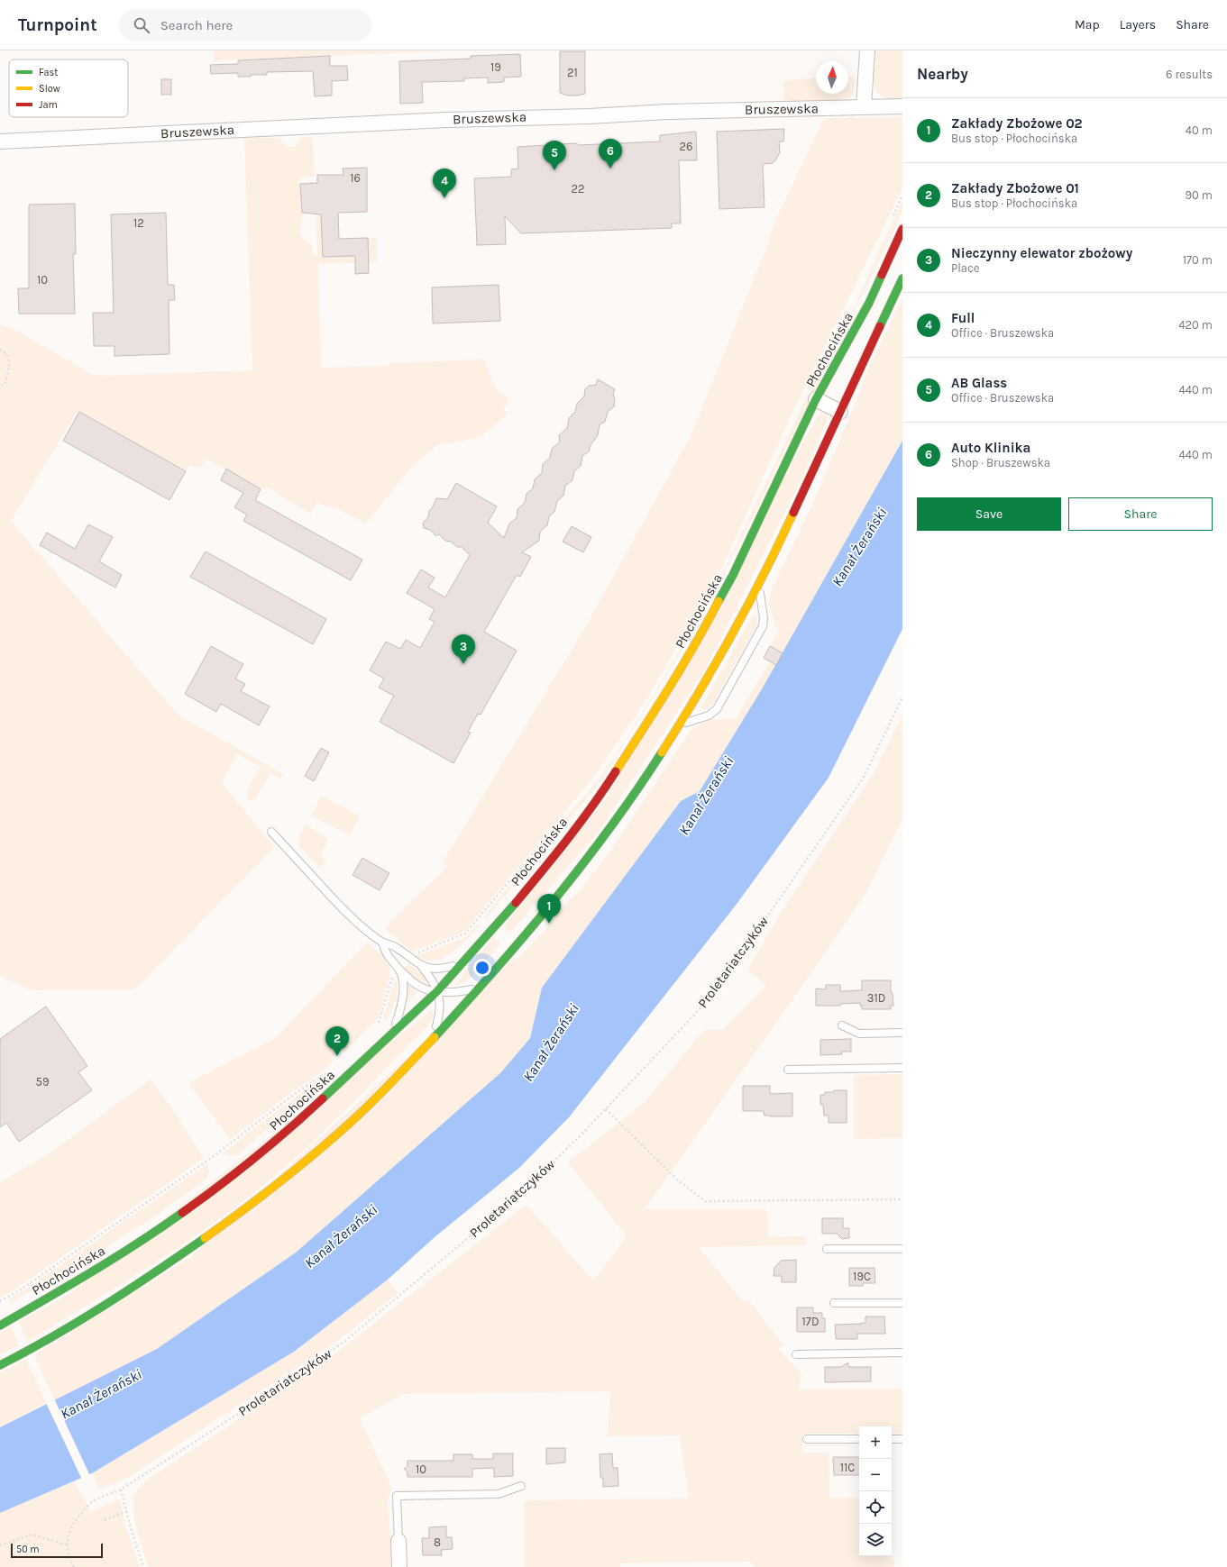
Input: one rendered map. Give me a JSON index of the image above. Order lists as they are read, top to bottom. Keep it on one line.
{"streets":{"main road":["Płochocińska"],"street":["Bruszewska"],"path":["Proletariatczyków"]},"water":["Kanał Żerański"],"house_numbers":["19","21","26","16","22","12","10","31D","59","19C","17D","11C","10","8"],"legend":["Fast","Slow","Jam"],"scale_bar":"50 m","north":"top","page":{"header":"Turnpoint","search":"Search here","nav":["Map","Layers","Share"],"heading":["Nearby","6 results"],"list":[{"mark":"1","name":"Zakłady Zbożowe 02","note":"Bus stop · Płochocińska","value":"40 m"},{"mark":"2","name":"Zakłady Zbożowe 01","note":"Bus stop · Płochocińska","value":"90 m"},{"mark":"3","name":"Nieczynny elewator zbożowy","note":"Place","value":"170 m"},{"mark":"4","name":"Full","note":"Office · Bruszewska","value":"420 m"},{"mark":"5","name":"AB Glass","note":"Office · Bruszewska","value":"440 m"},{"mark":"6","name":"Auto Klinika","note":"Shop · Bruszewska","value":"440 m"}],"pins":["6","5","4","3","1","2"],"buttons":["Save","Share"],"map_buttons":["+","−"],"scale":"50 m"}}
